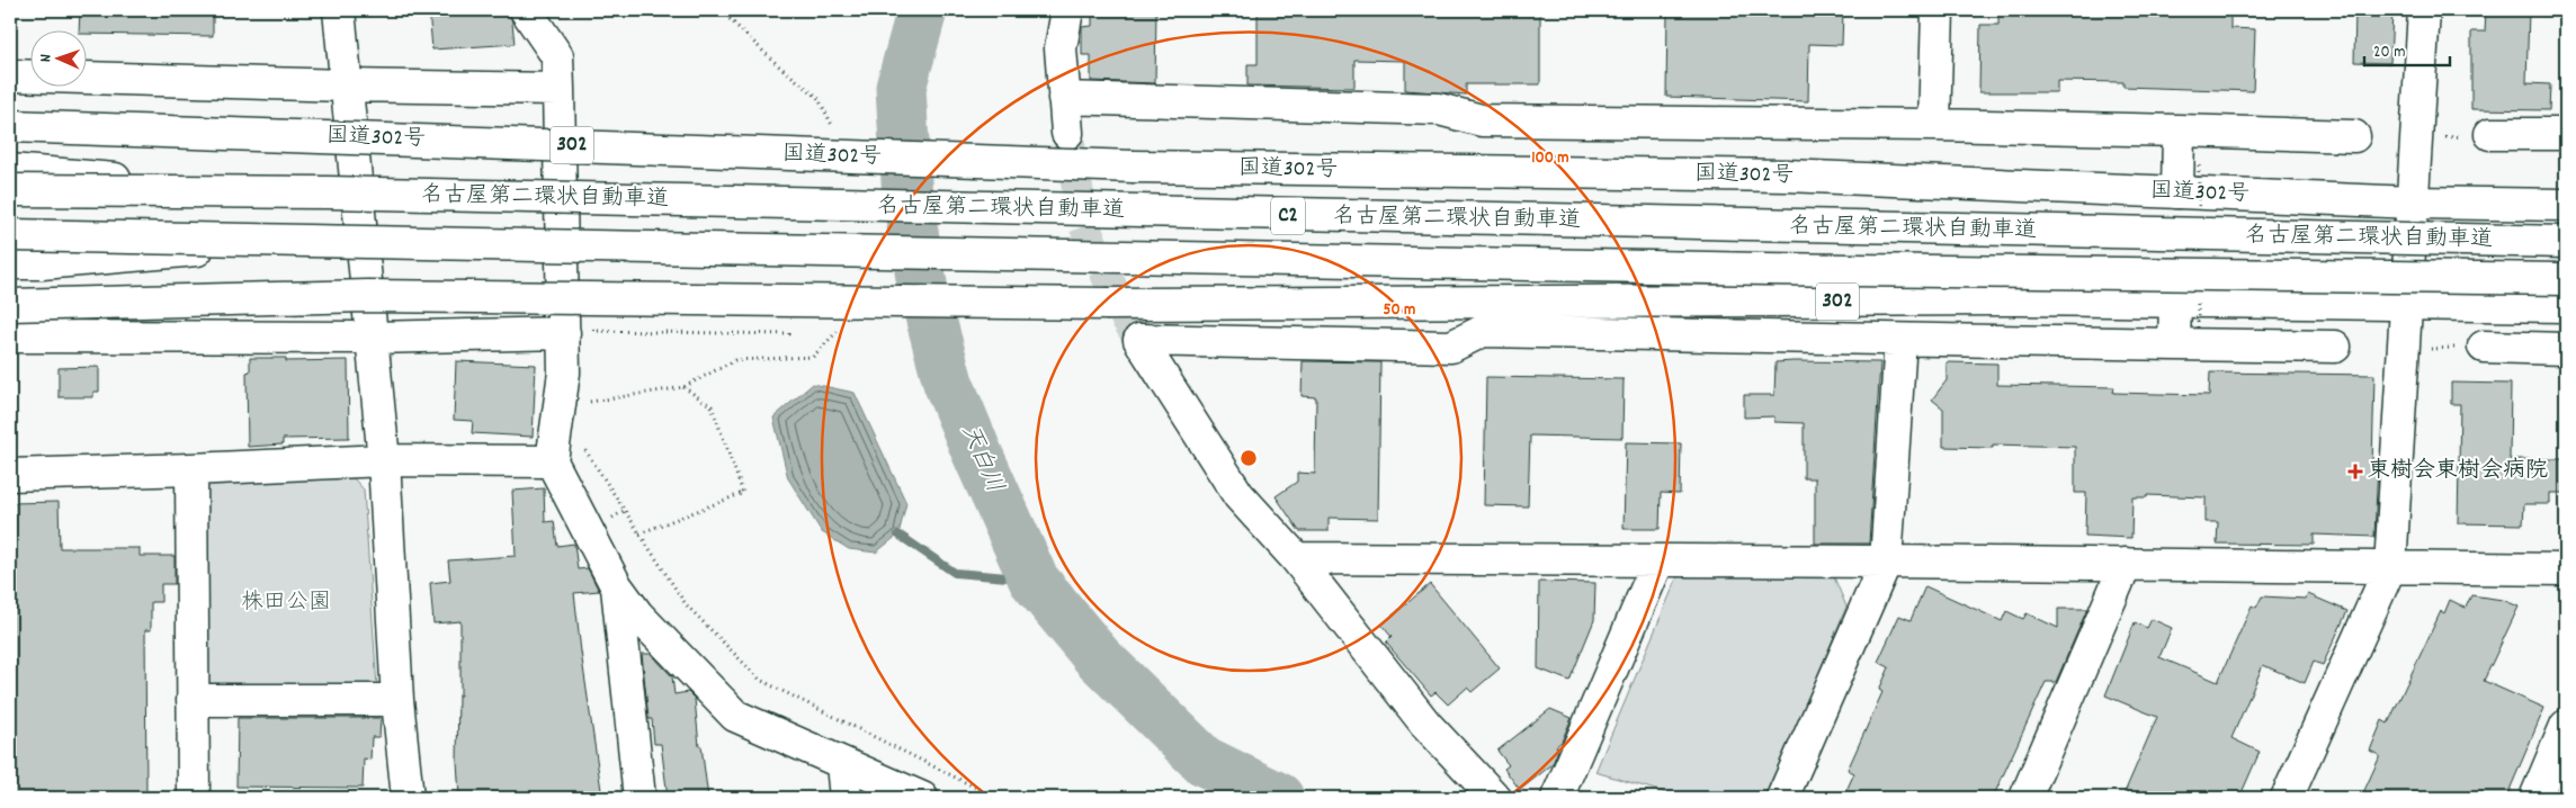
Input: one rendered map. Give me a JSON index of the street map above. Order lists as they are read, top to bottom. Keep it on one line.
{"streets":{"main road":["国道302号","302","名古屋第二環状自動車道","C2"]},"water":["天白川"],"parks":["株田公園"],"places":{"health":["東樹会東樹会病院"]},"scale_bar":"20 m","north":"left","rings":["100 m","50 m"]}
